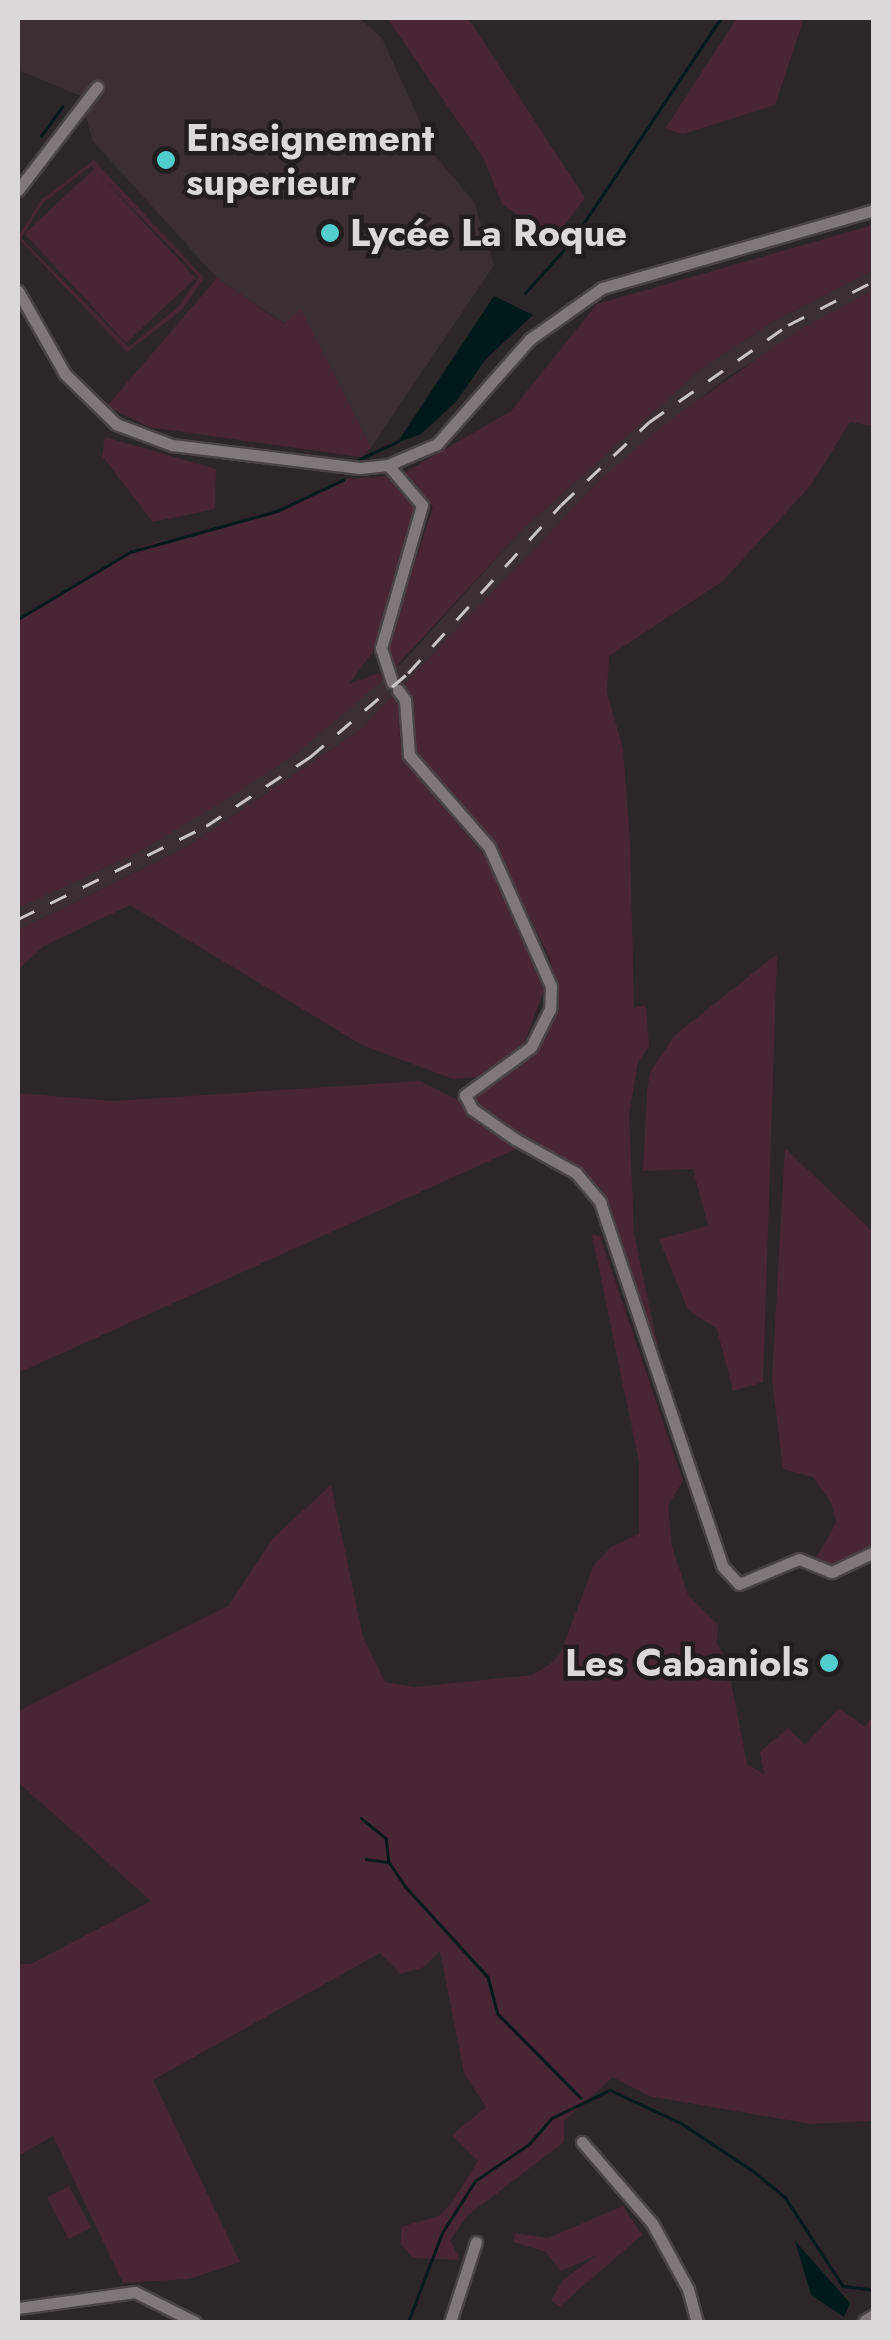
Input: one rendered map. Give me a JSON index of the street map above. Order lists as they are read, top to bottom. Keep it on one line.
{"places":["Enseignement superieur","Lycée La Roque","Les Cabaniols"]}
